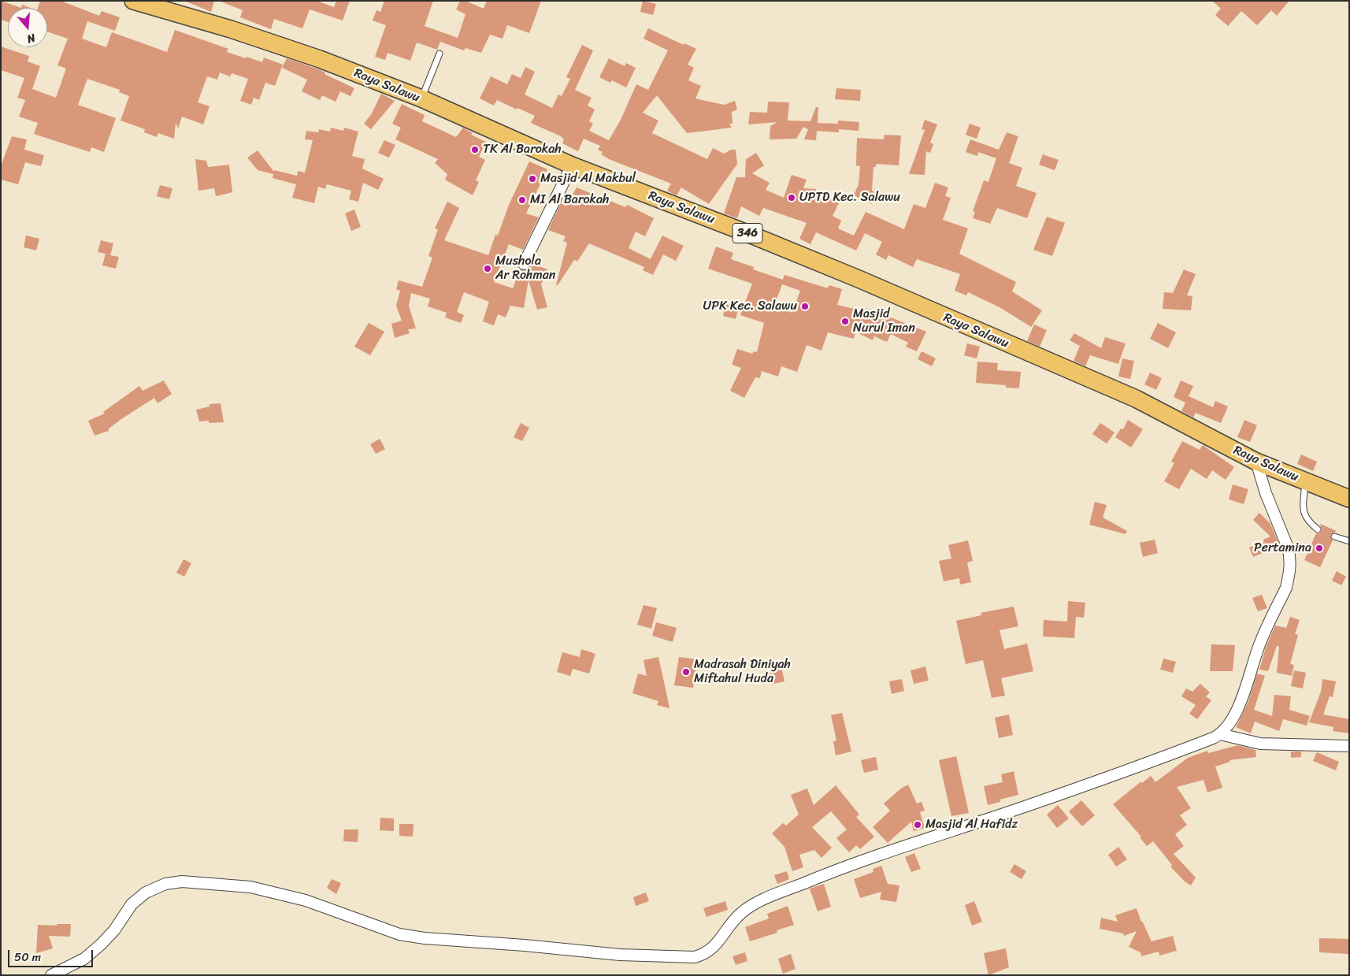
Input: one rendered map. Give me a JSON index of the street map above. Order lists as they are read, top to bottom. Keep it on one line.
{"streets":{"main road":["Raya Salawu","346"]},"places":["TK Al Barokah","Masjid Al Makbul","UPTD Kec. Salawu","MI Al Barokah","Mushola Ar Rohman","UPK Kec. Salawu","Masjid Nurul Iman","Pertamina","Madrasah Diniyah Miftahul Huda","Masjid Al Hafidz"],"scale_bar":"50 m","north":"bottom"}
